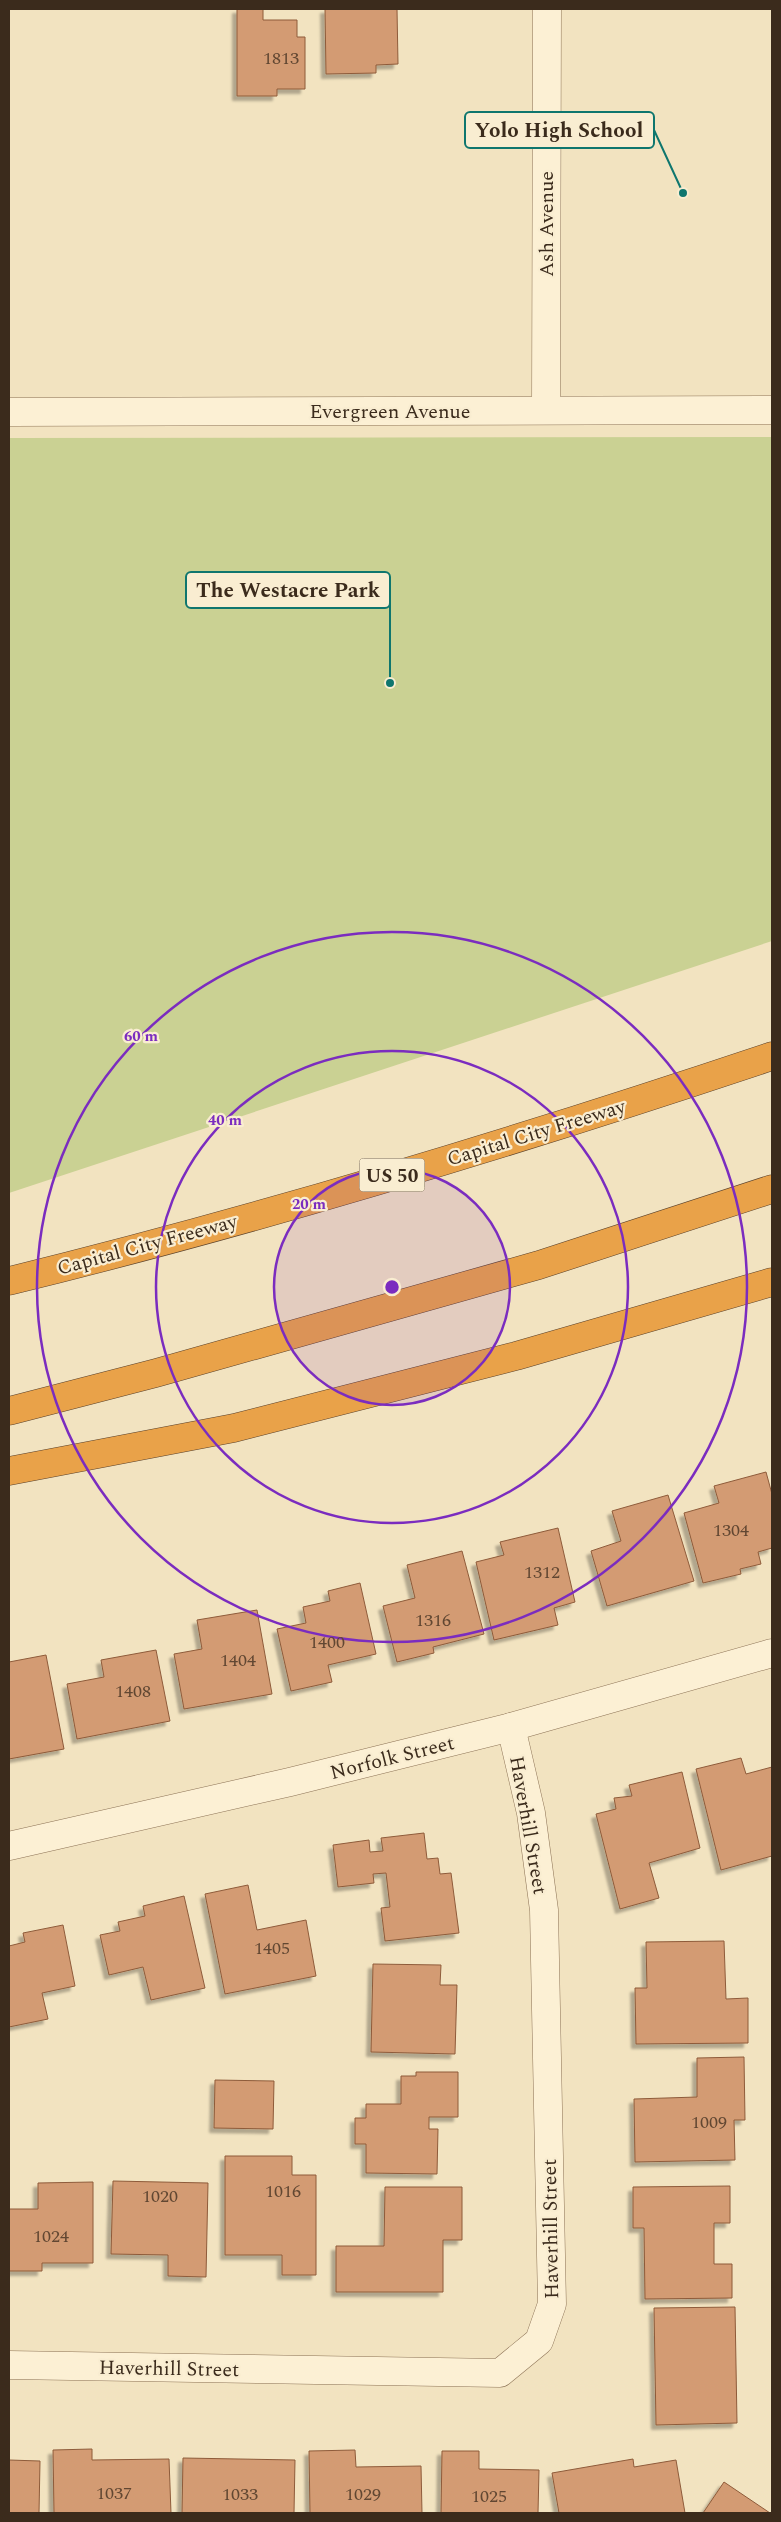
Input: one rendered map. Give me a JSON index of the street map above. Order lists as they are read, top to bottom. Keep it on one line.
{"streets":{"highway":["Capital City Freeway","US 50"],"street":["Ash Avenue","Evergreen Avenue","Norfolk Street","Haverhill Street"]},"crossings":[["Ash Avenue","Evergreen Avenue"],["Norfolk Street","Haverhill Street"]],"places":["Yolo High School","The Westacre Park"],"house_numbers":["1813","1304","1312","1316","1400","1404","1408","1405","1009","1016","1020","1024","1037","1033","1029","1025"],"rings":["60 m","40 m","20 m"]}
